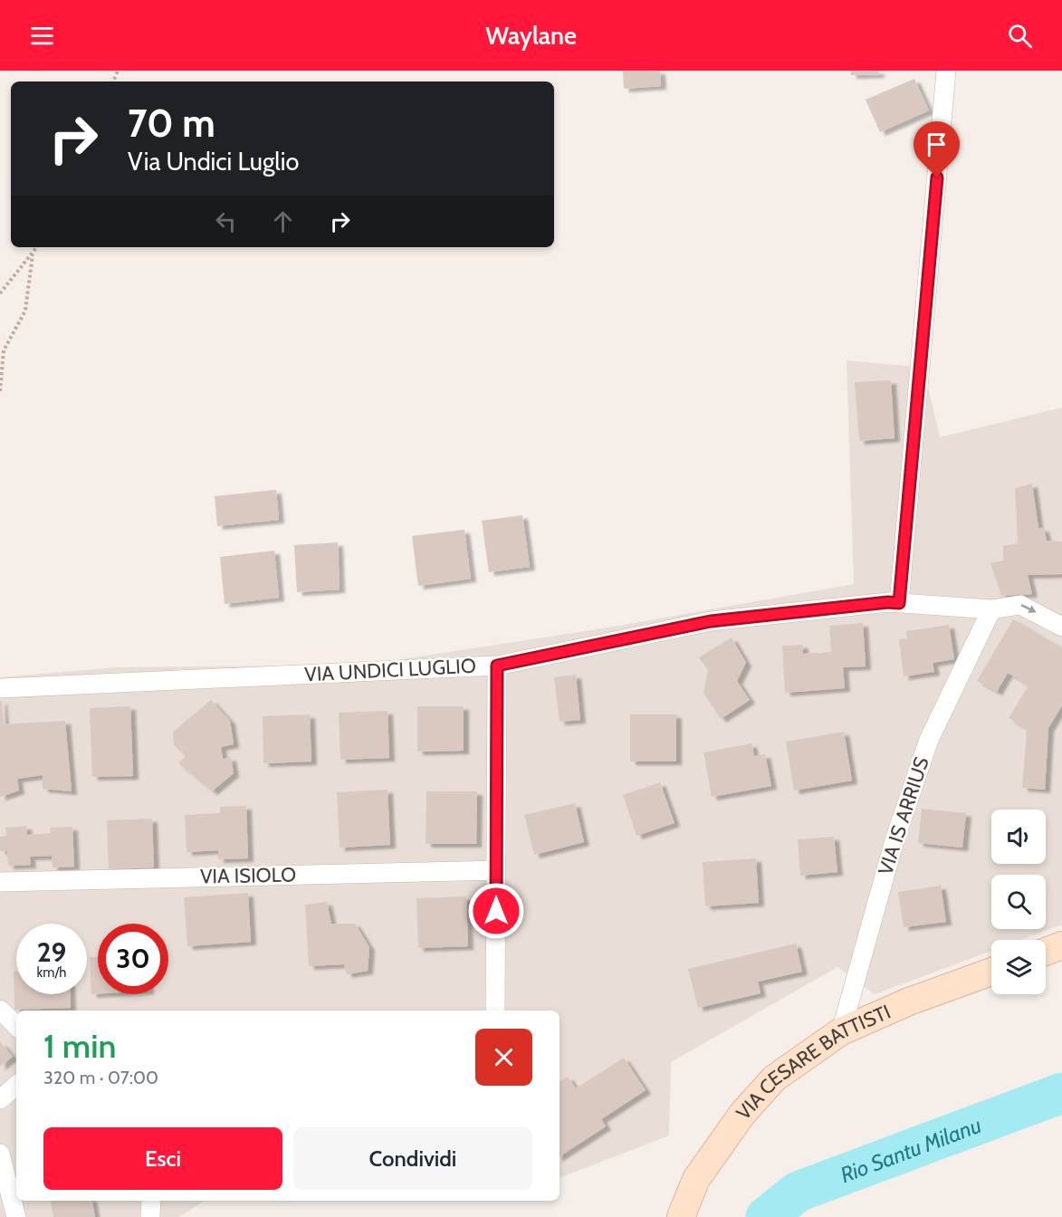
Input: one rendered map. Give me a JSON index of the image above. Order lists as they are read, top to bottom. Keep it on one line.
{"streets":{"main road":["VIA CESARE BATTISTI"],"street":["VIA UNDICI LUGLIO","VIA IS ARRIUS","VIA ISIOLO"]},"crossings":[["VIA UNDICI LUGLIO","VIA IS ARRIUS"],["VIA IS ARRIUS","VIA CESARE BATTISTI"]],"water":["Rio Santu Milanu"],"page":{"header":"Waylane","turn":["70 m","Via Undici Luglio"],"speed":"29 km/h","limit":"30","heading":["1 min","320 m · 07:00"],"buttons":["Esci","Condividi"]}}
